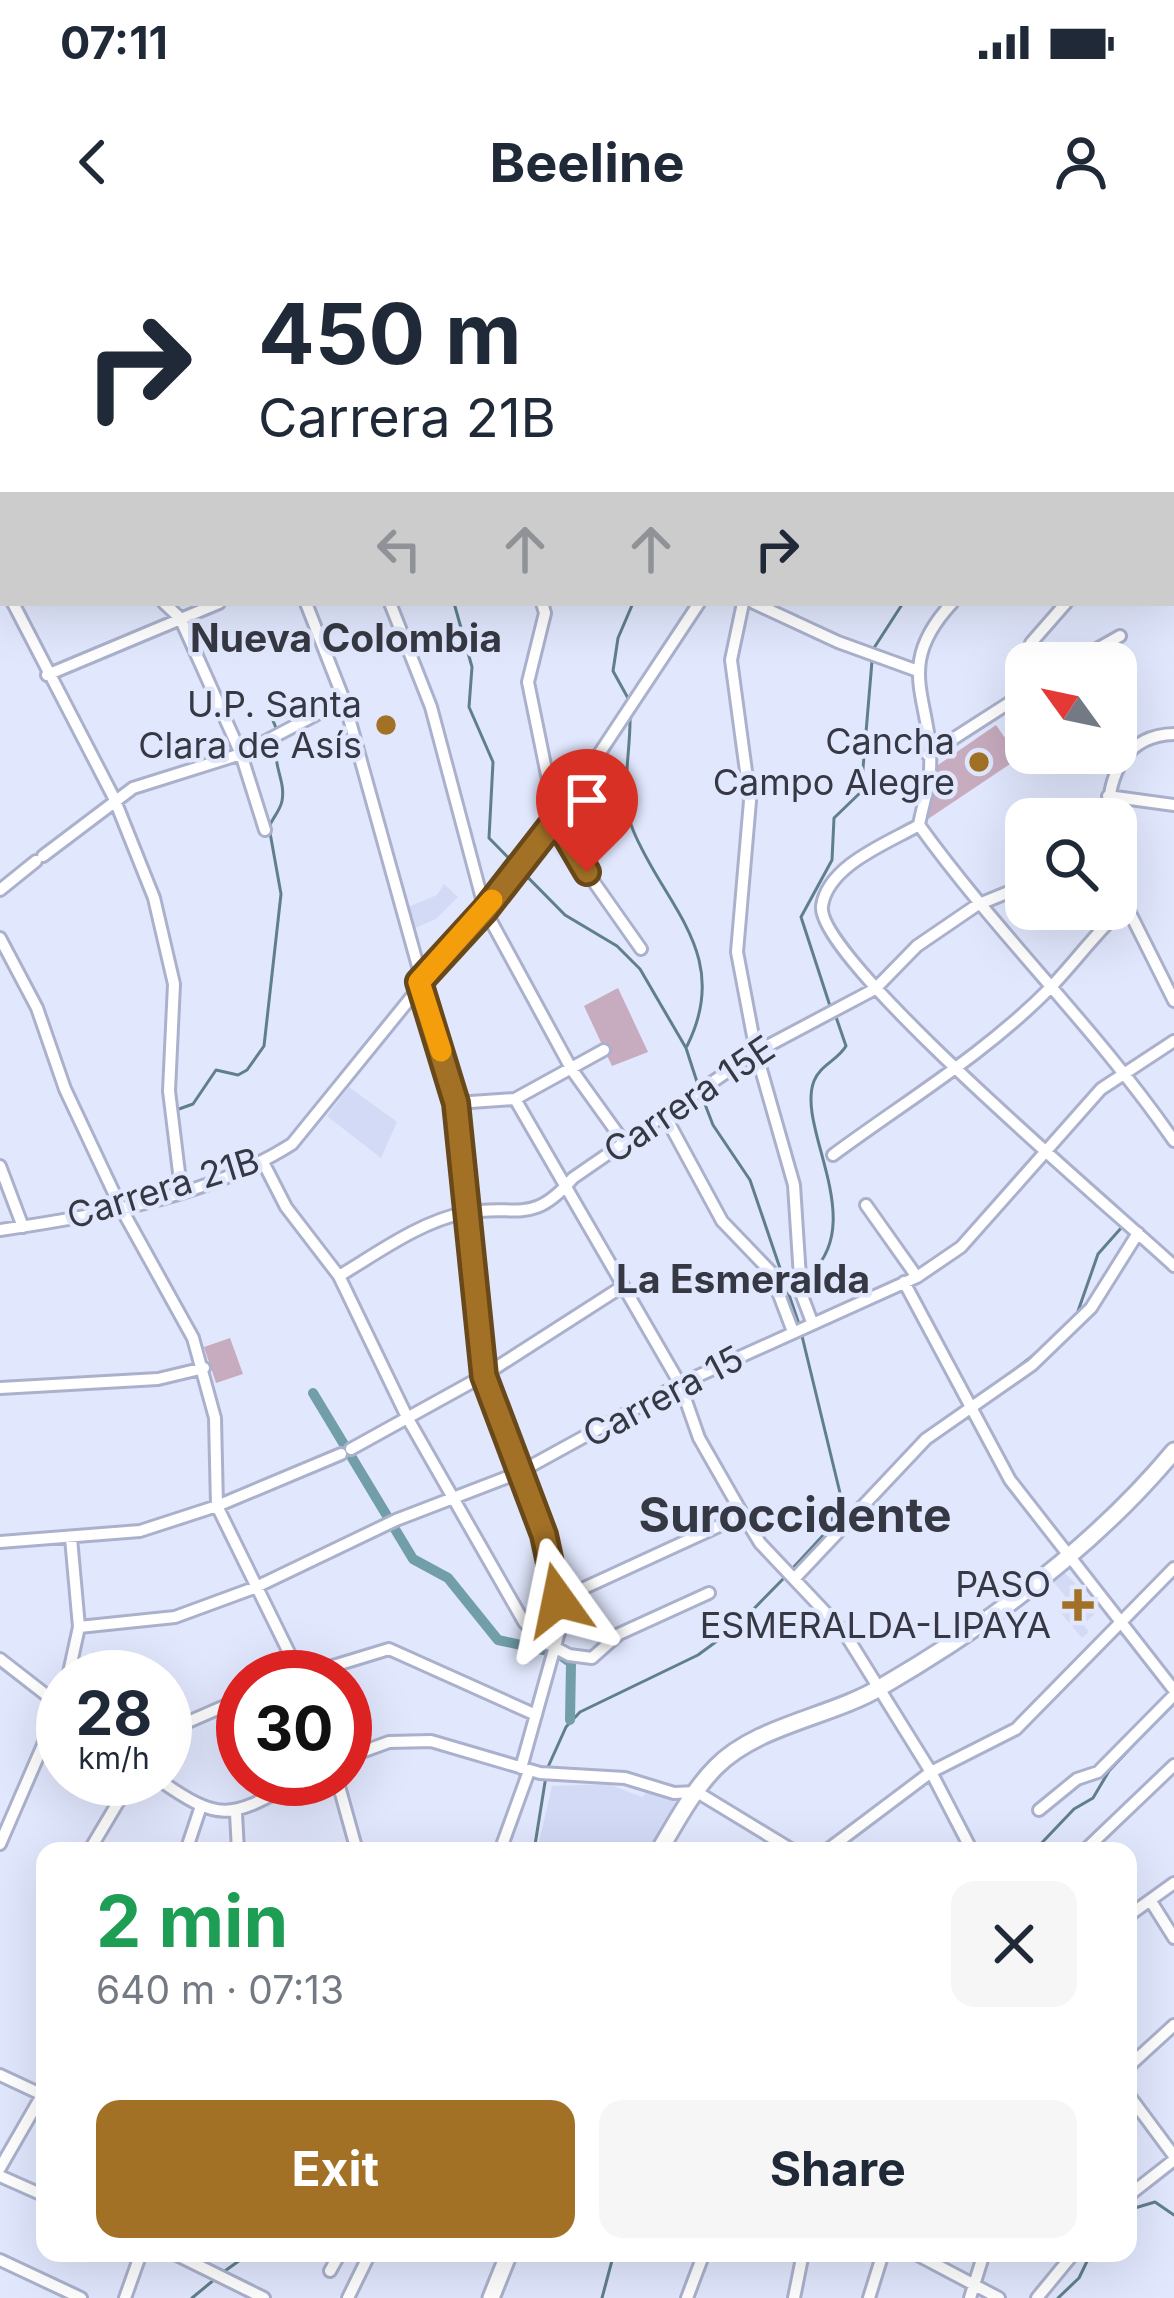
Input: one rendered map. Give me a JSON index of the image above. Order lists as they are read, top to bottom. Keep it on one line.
{"streets":{"street":["Carrera 15E","Carrera 21B","Carrera 15"]},"districts":["Nueva Colombia","La Esmeralda","Suroccidente"],"places":{"other":["U.P. Santa Clara de Asís","Cancha Campo Alegre"],"health":["PASO ESMERALDA-LIPAYA"]},"north":"top left","page":{"status":"07:11","header":"Beeline","turn":["450 m","Carrera 21B"],"speed":"28 km/h","limit":"30","heading":["2 min","640 m · 07:13"],"buttons":["Exit","Share"]}}
